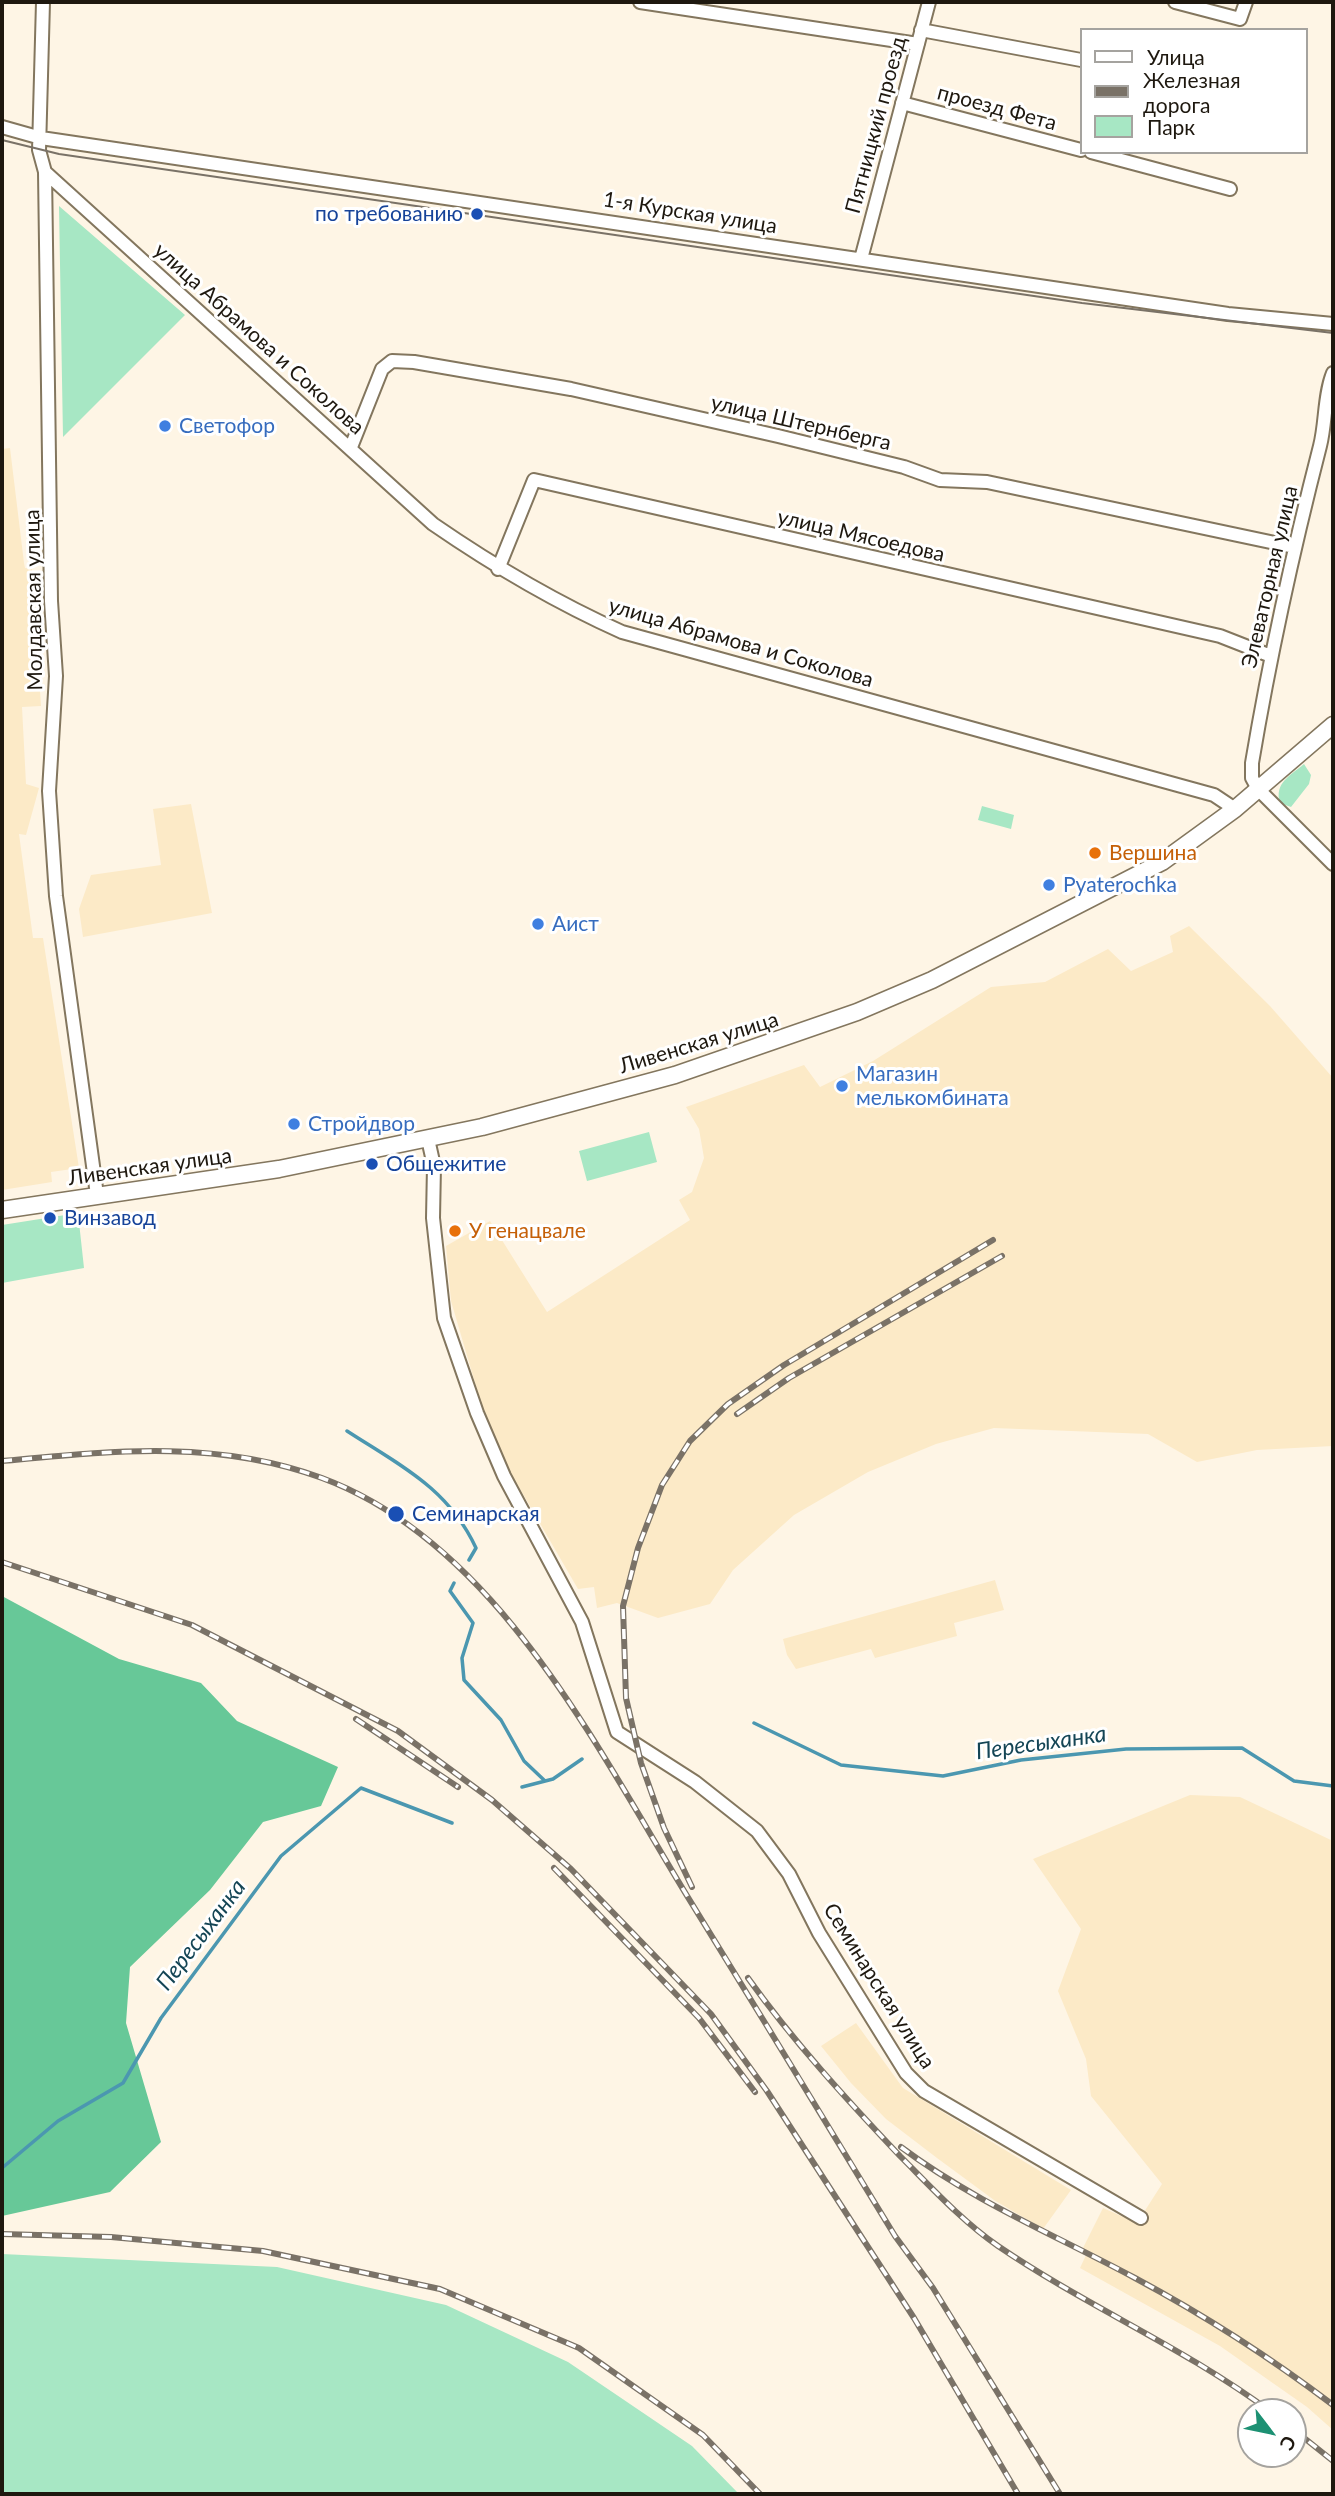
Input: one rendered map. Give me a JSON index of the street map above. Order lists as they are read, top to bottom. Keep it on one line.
{"streets":{"main road":["Ливенская улица"],"street":["проезд Фета","Пятницкий проезд","1-я Курская улица","улица Абрамова и Соколова","улица Штернберга","улица Мясоедова","Элеваторная улица","Молдавская улица","Семинарская улица"]},"crossings":[["проезд Фета","Пятницкий проезд"],["Пятницкий проезд","1-я Курская улица"],["1-я Курская улица","Молдавская улица"],["улица Абрамова и Соколова","улица Штернберга"],["улица Абрамова и Соколова","улица Мясоедова"],["улица Абрамова и Соколова","Молдавская улица"],["улица Абрамова и Соколова","Ливенская улица"],["улица Штернберга","Элеваторная улица"],["улица Мясоедова","Элеваторная улица"],["Элеваторная улица","Ливенская улица"],["Молдавская улица","Ливенская улица"],["Ливенская улица","Семинарская улица"]],"water":["Пересыханка"],"places":["по требованию","Светофор","Вершина","Pyaterochka","Аист","Магазин мелькомбината","Стройдвор","Общежитие","Винзавод","У генацвале","Семинарская"],"legend":["Улица","Железная дорога","Парк"],"north":"bottom right"}
